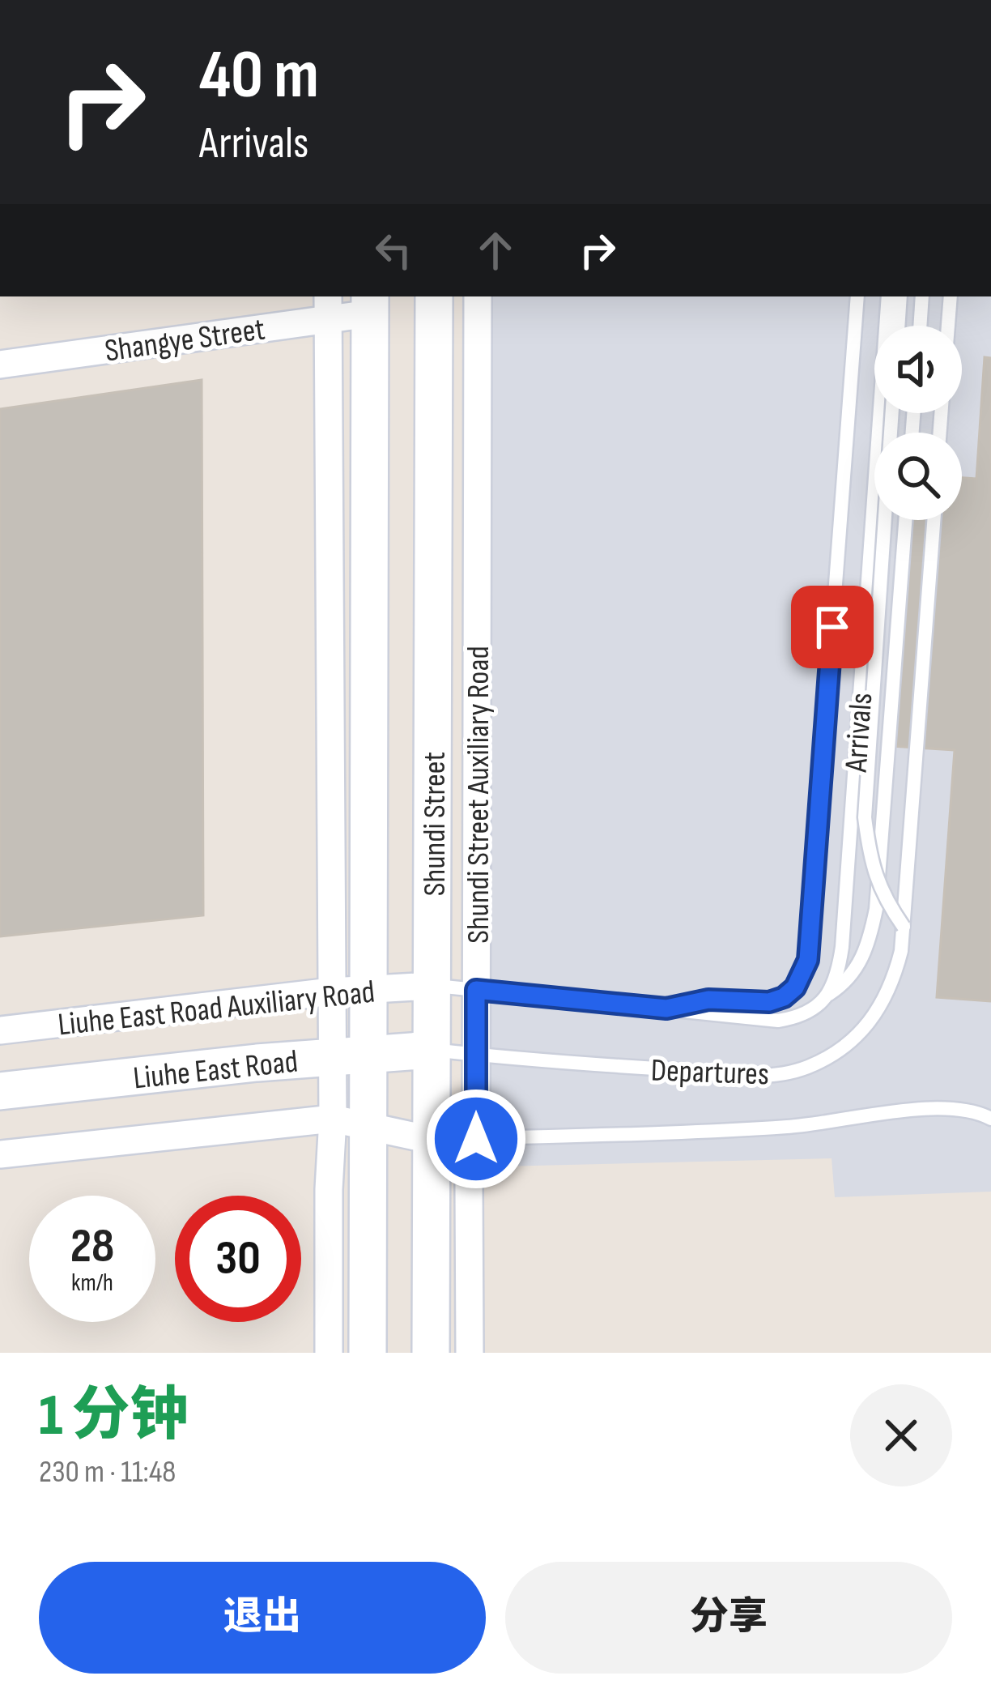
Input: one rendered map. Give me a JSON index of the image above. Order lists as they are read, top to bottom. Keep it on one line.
{"streets":{"main road":["Shundi Street","Liuhe East Road"],"street":["Shangye Street","Shundi Street Auxiliary Road","Liuhe East Road Auxiliary Road"],"lane":["Arrivals","Departures"]},"crossings":[["Shangye Street","Shundi Street"],["Arrivals","Shundi Street Auxiliary Road"],["Arrivals","Shundi Street"],["Arrivals","Liuhe East Road Auxiliary Road"],["Shundi Street Auxiliary Road","Departures"],["Shundi Street","Liuhe East Road Auxiliary Road"],["Shundi Street","Liuhe East Road"],["Shundi Street","Departures"],["Liuhe East Road","Departures"]],"page":{"turn":["40 m","Arrivals"],"speed":"28 km/h","limit":"30","heading":["1 分钟","230 m · 11:48"],"buttons":["退出","分享"]}}
